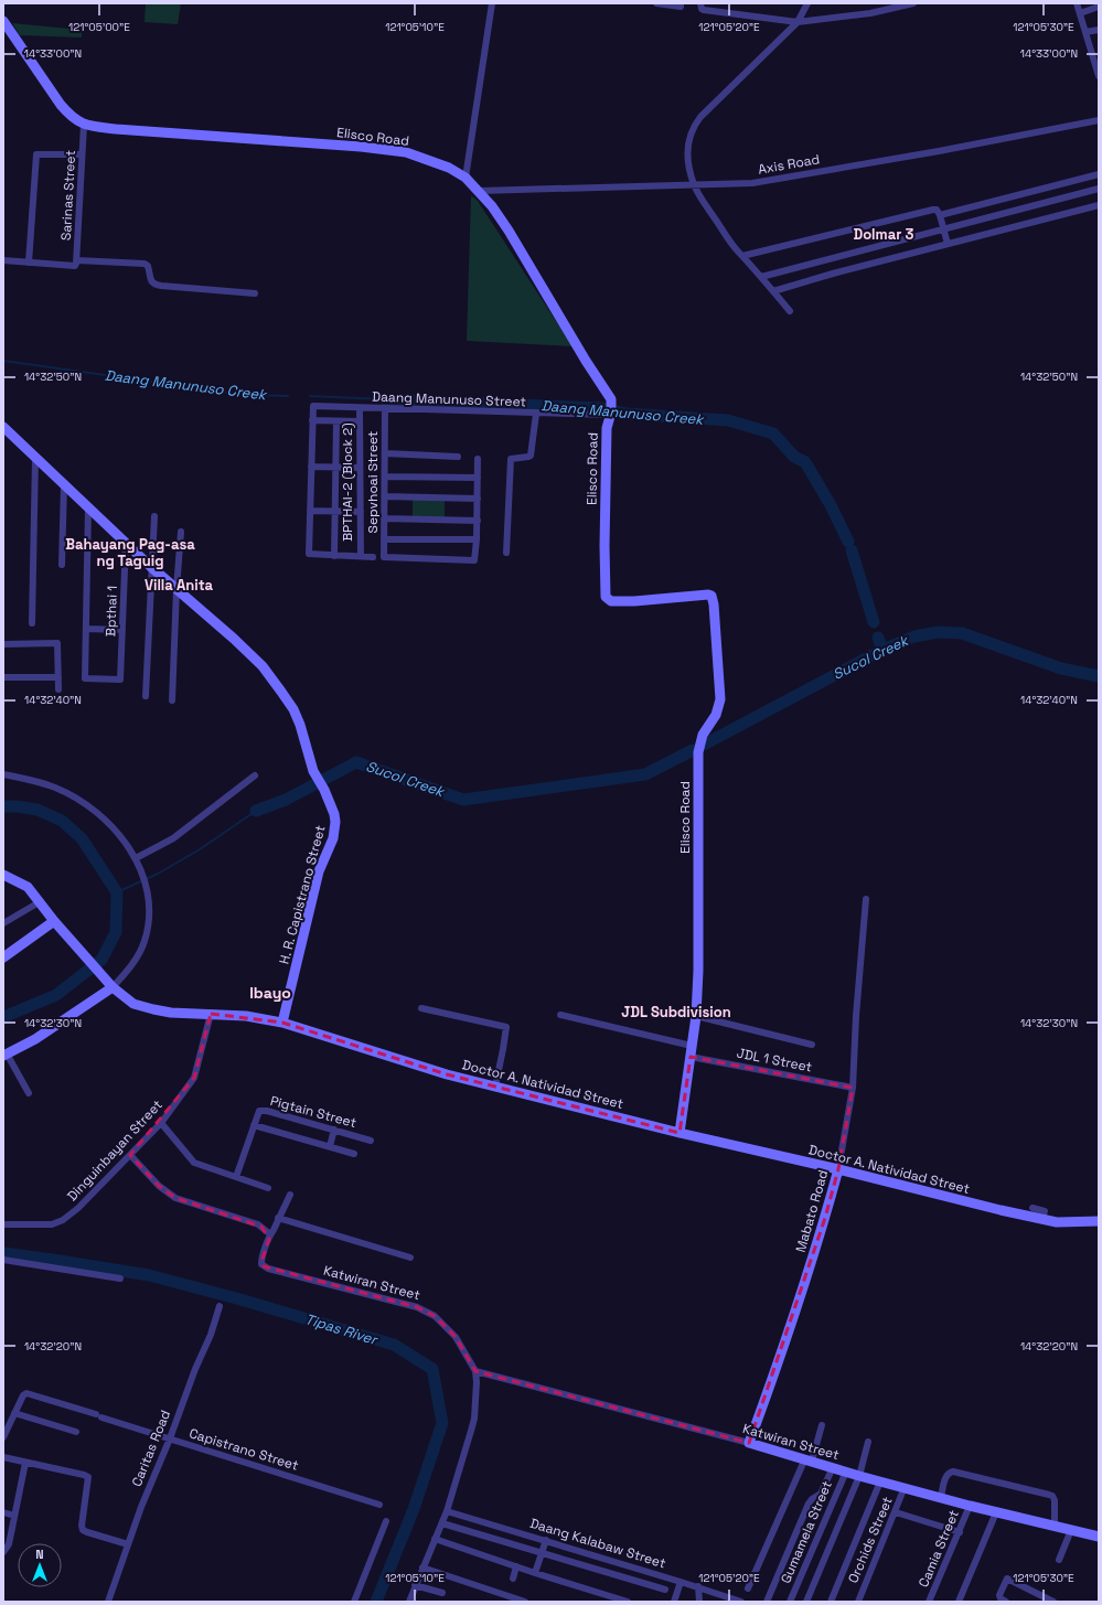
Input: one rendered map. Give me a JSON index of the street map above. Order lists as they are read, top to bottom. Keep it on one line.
{"streets":{"main road":["Elisco Road","H. R. Capistrano Street","Doctor A. Natividad Street","Mabato Road","Katwiran Street"],"street":["Axis Road","Sarinas Street","Daang Manunuso Street","BPTHAI-2 (Block 2)","Sepvhoai Street","Bpthai 1","JDL 1 Street","Pigtain Street","Dinguinbayan Street","Caritas Road","Capistrano Street","Gumamela Street","Orchids Street","Daang Kalabaw Street","Camia Street"]},"crossings":[["Elisco Road","Axis Road"],["Elisco Road","Sarinas Street"],["Elisco Road","Daang Manunuso Street"],["Elisco Road","JDL 1 Street"],["Elisco Road","Doctor A. Natividad Street"],["Daang Manunuso Street","BPTHAI-2 (Block 2)"],["Daang Manunuso Street","Sepvhoai Street"],["Bpthai 1","H. R. Capistrano Street"],["H. R. Capistrano Street","Doctor A. Natividad Street"],["JDL 1 Street","Mabato Road"],["Doctor A. Natividad Street","Dinguinbayan Street"],["Doctor A. Natividad Street","Mabato Road"],["Mabato Road","Katwiran Street"],["Katwiran Street","Gumamela Street"],["Katwiran Street","Orchids Street"],["Katwiran Street","Daang Kalabaw Street"],["Katwiran Street","Camia Street"],["Caritas Road","Capistrano Street"]],"districts":["Dolmar 3","Bahayang Pag-asa ng Taguig","Villa Anita","Ibayo","JDL Subdivision"],"water":["Daang Manunuso Creek","Sucol Creek","Tipas River"],"north":"top","coordinates":["121°05'00\"E","121°05'10\"E","121°05'20\"E","121°05'30\"E","14°33'00\"N","14°32'50\"N","14°32'40\"N","14°32'30\"N","14°32'20\"N"]}
